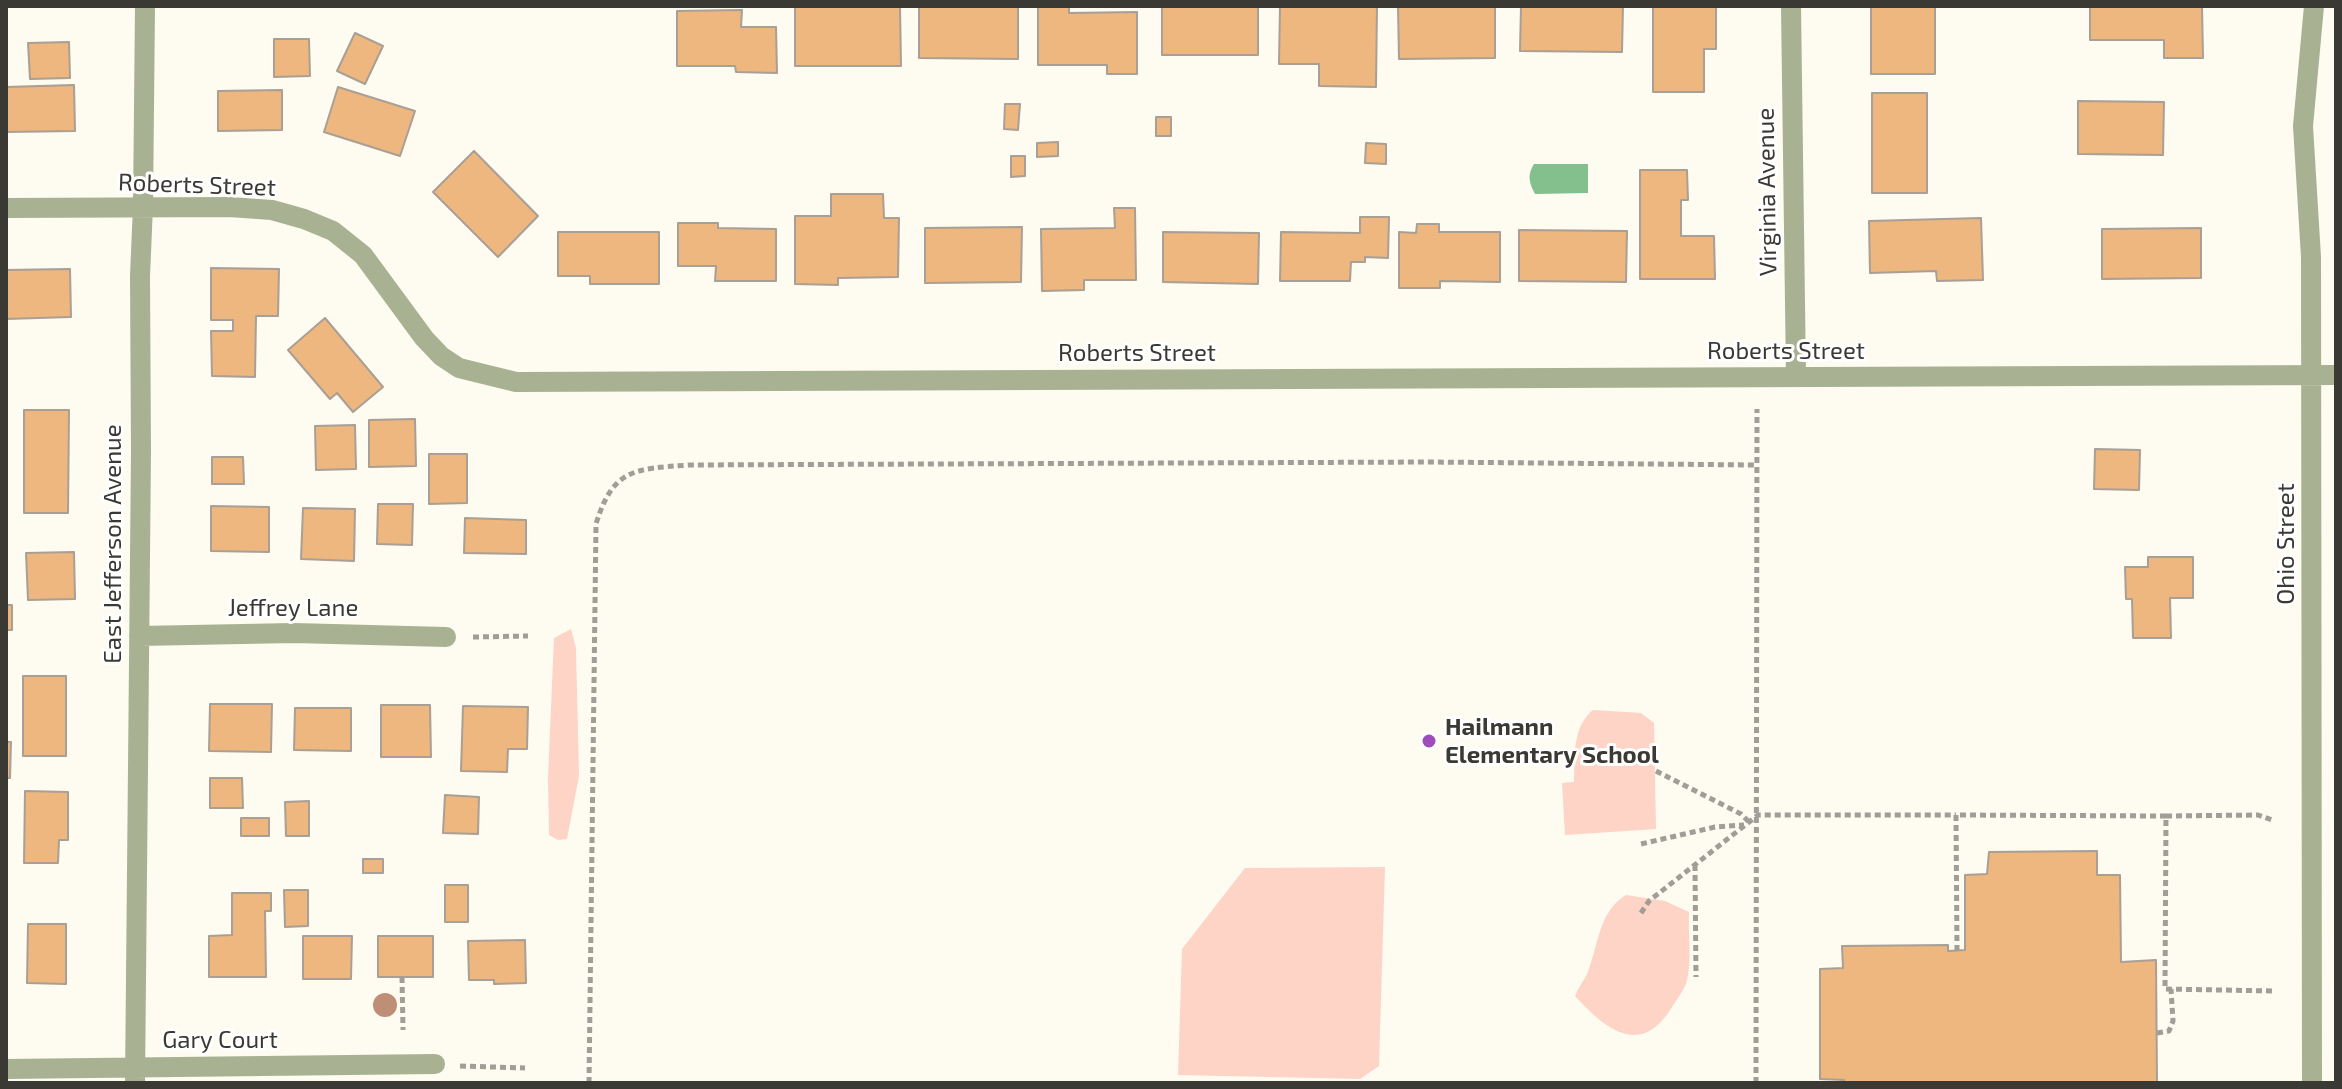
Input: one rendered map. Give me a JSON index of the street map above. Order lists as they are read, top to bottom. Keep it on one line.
{"streets":{"street":["Roberts Street","Virginia Avenue","East Jefferson Avenue","Ohio Street","Jeffrey Lane","Gary Court"]},"crossings":[["Roberts Street","Virginia Avenue"],["Roberts Street","East Jefferson Avenue"],["Roberts Street","Ohio Street"],["East Jefferson Avenue","Jeffrey Lane"],["East Jefferson Avenue","Gary Court"]],"places":["Hailmann Elementary School"]}
